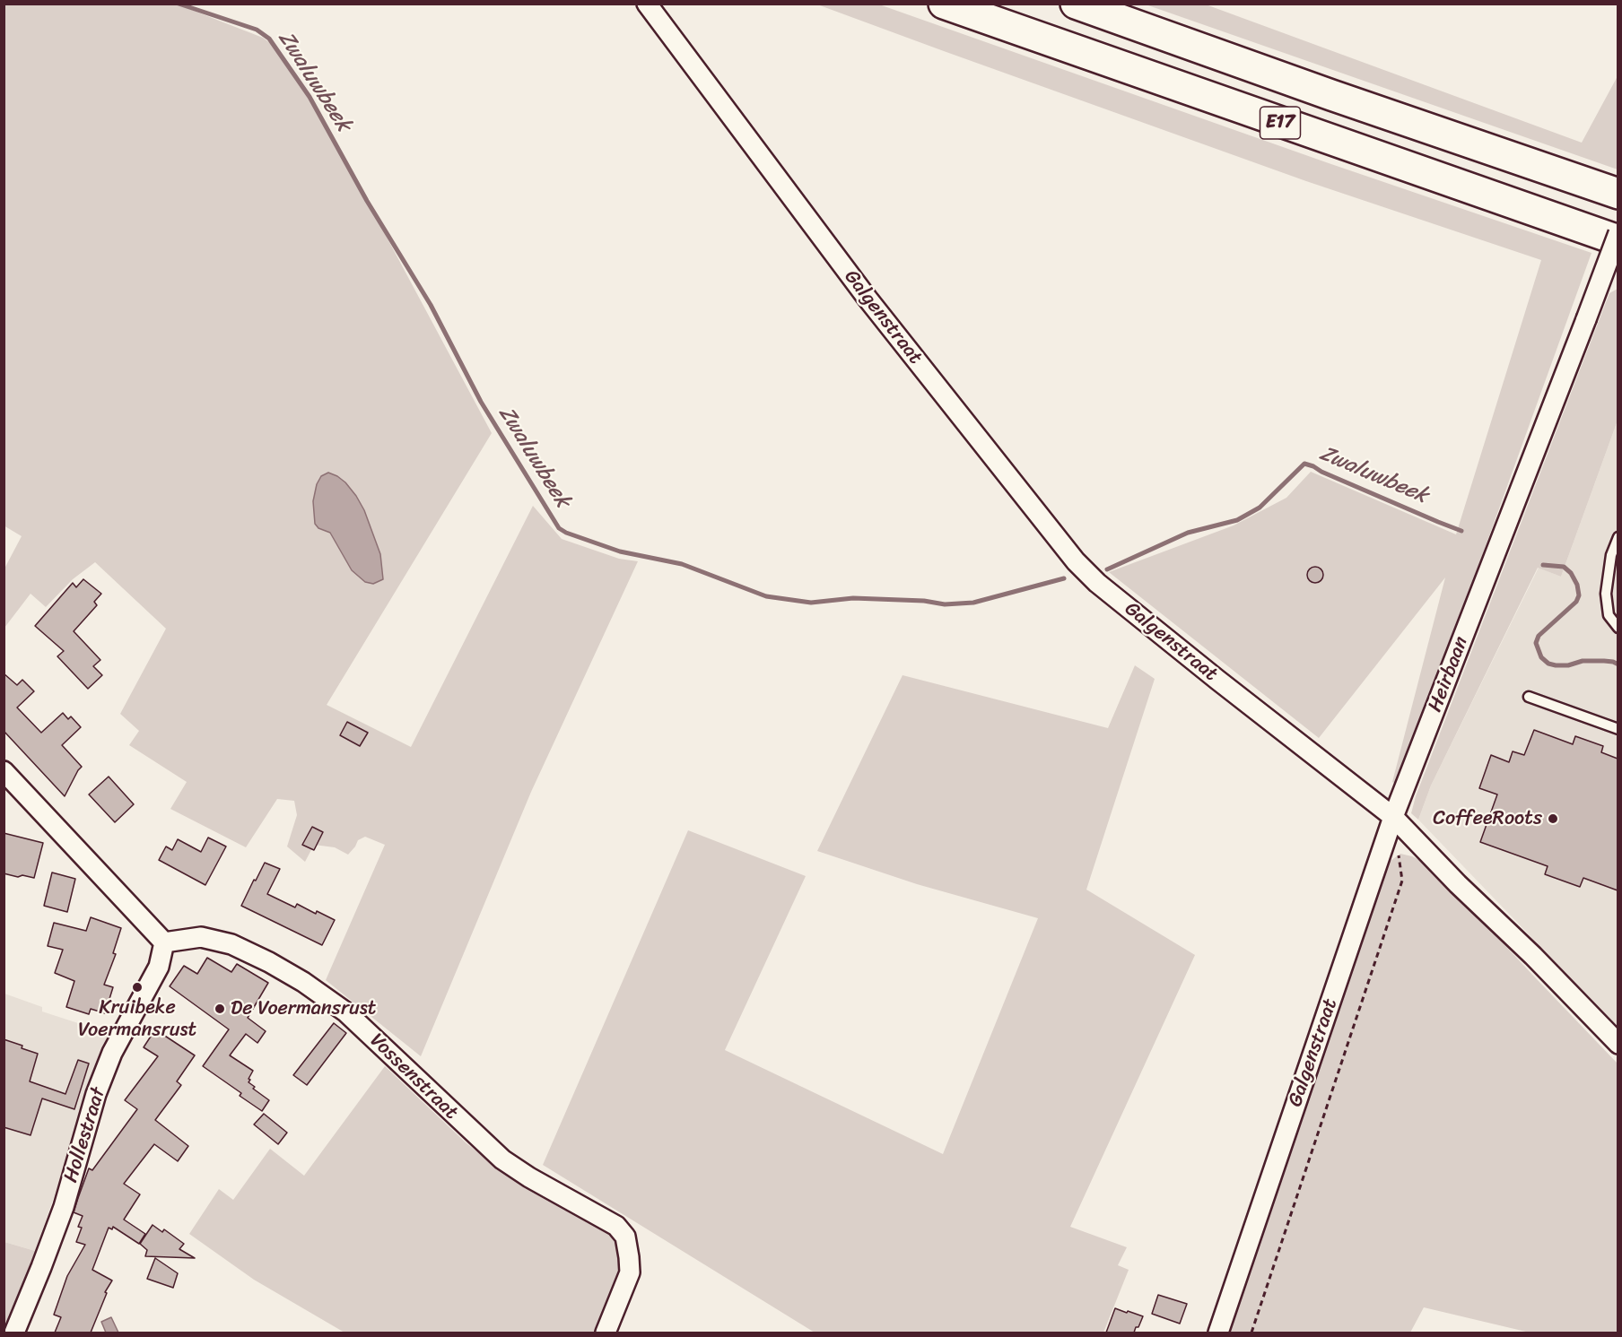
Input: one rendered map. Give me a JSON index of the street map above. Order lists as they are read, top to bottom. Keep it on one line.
{"streets":{"highway":["E17"],"street":["Galgenstraat","Heirbaan","Vossenstraat","Hollestraat"]},"crossings":[["Galgenstraat","Heirbaan"],["Vossenstraat","Hollestraat"]],"water":["Zwaluwbeek"],"places":["CoffeeRoots","Kruibeke Voermansrust","De Voermansrust"]}
